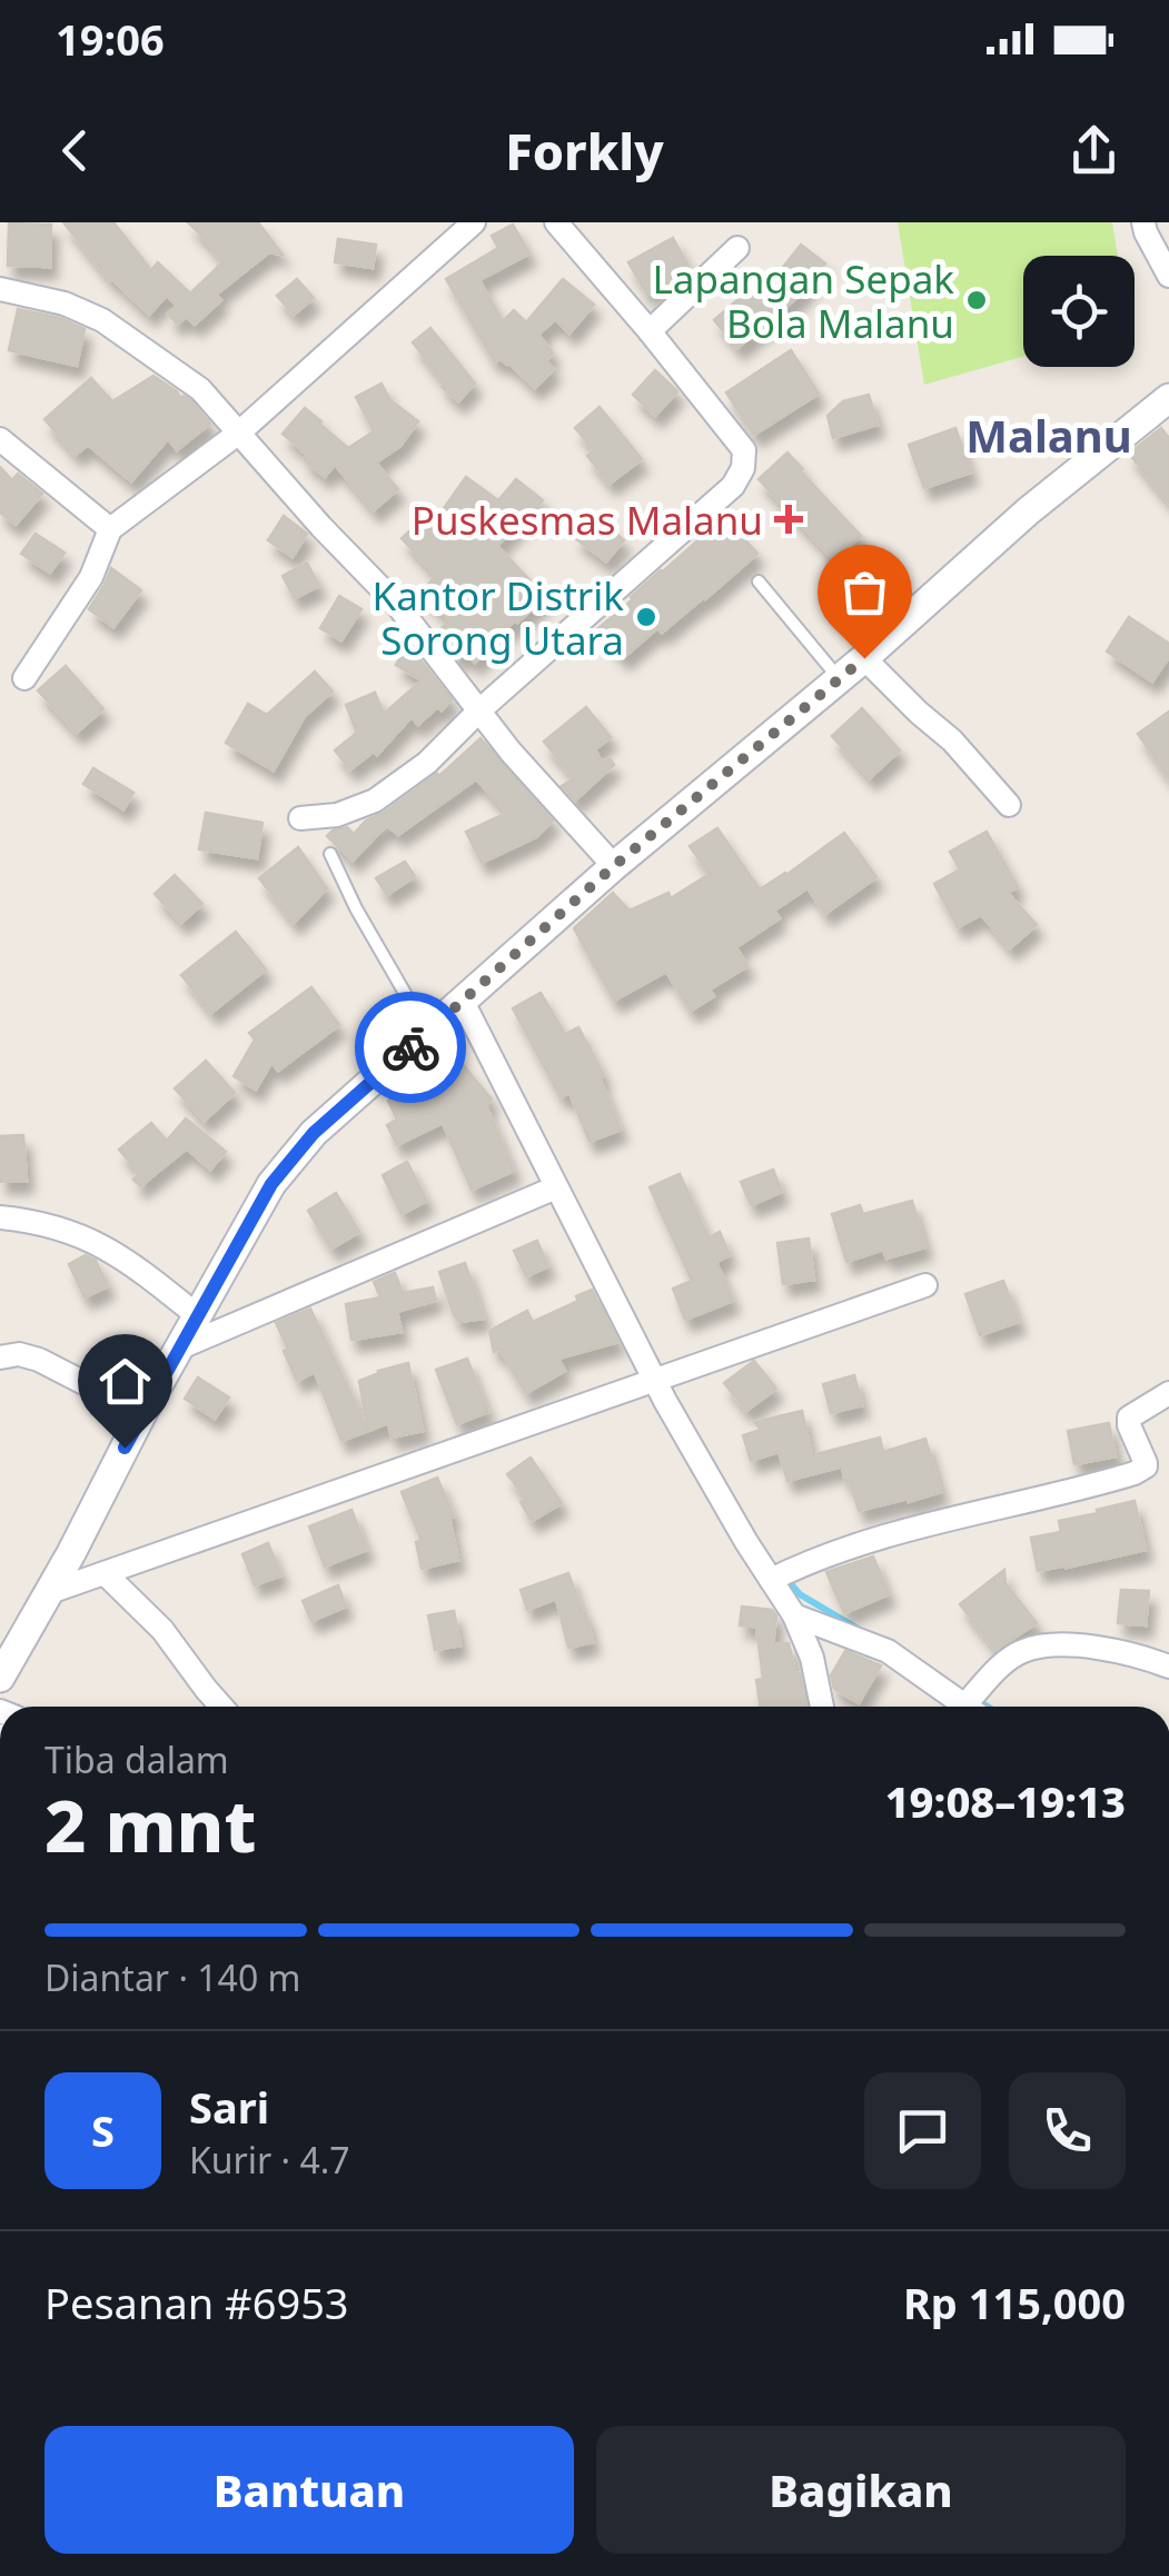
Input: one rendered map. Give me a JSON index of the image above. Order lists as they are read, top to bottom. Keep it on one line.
{"districts":["Malanu"],"places":{"other":["Lapangan Sepak Bola Malanu","Kantor Distrik Sorong Utara"],"health":["Puskesmas Malanu"]},"page":{"status":"19:06","header":"Forkly","heading":["2 mnt","Tiba dalam","19:08–19:13"],"panel":["Sari","Kurir · 4.7","Pesanan #6953","Rp 115,000"],"bar":"Diantar · 140 m","round":"S","buttons":["Bantuan","Bagikan"]}}
